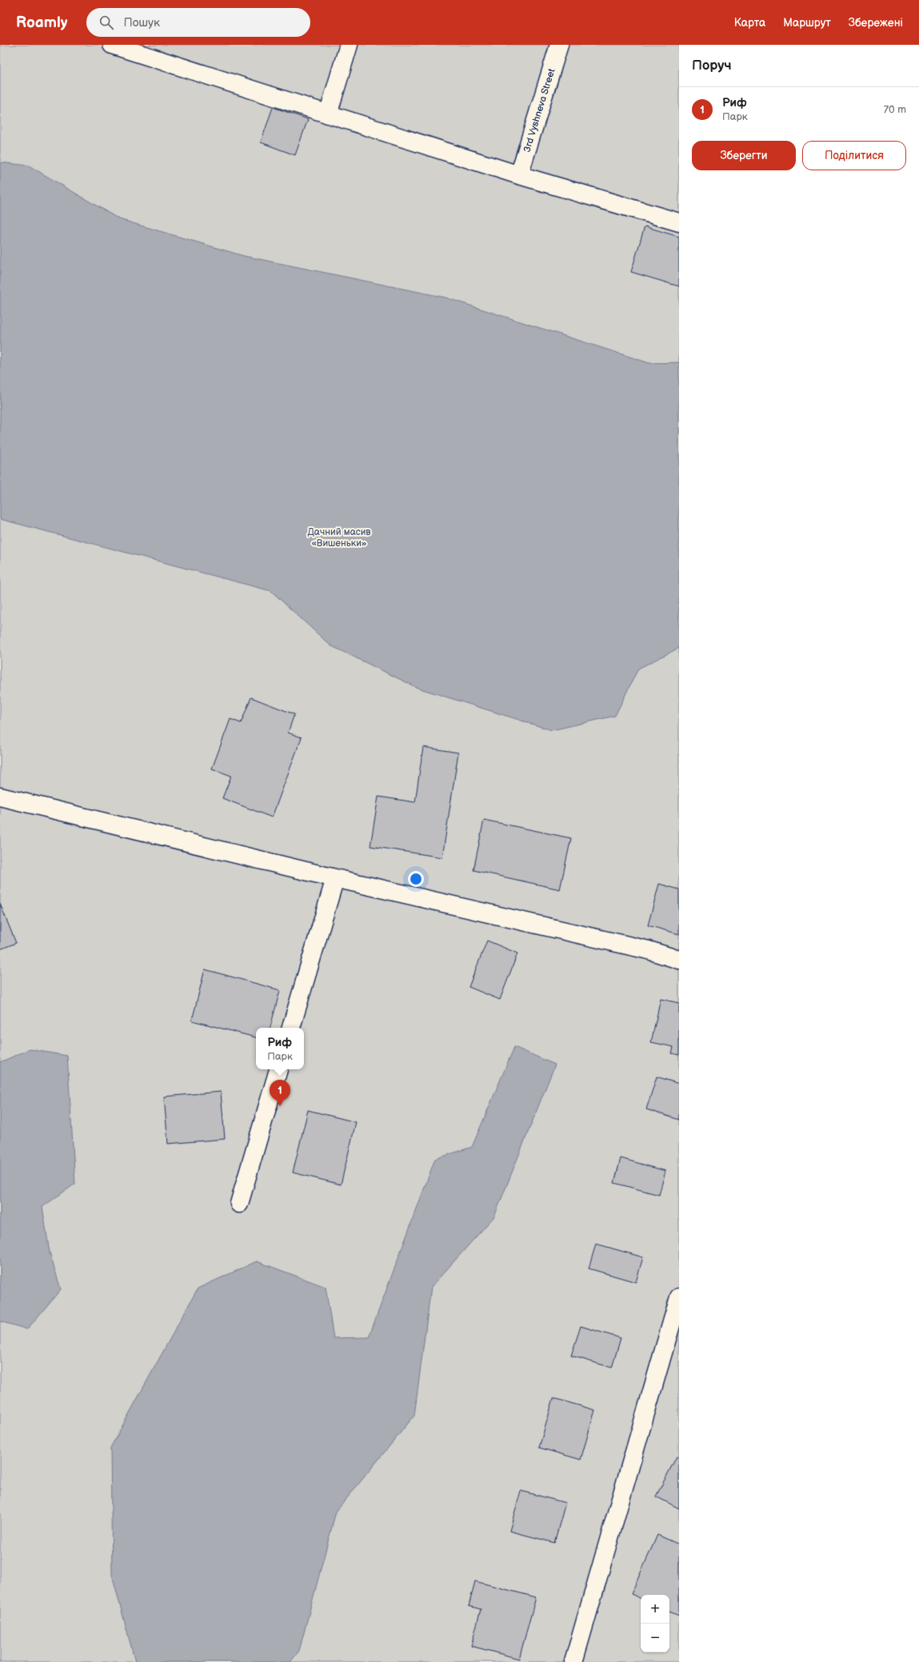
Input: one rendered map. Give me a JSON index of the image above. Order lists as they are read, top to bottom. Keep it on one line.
{"streets":{"street":["3rd Vyshneva Street"]},"parks":["Дачний масив «Вишеньки»"],"page":{"header":"Roamly","search":"Пошук","nav":["Карта","Маршрут","Збережені"],"heading":"Поруч","list":[{"mark":"1","name":"Риф","note":"Парк","value":"70 m"}],"buttons":["Зберегти","Поділитися"],"popup":["Риф","Парк"],"pins":"1","map_buttons":["+","−"]}}
